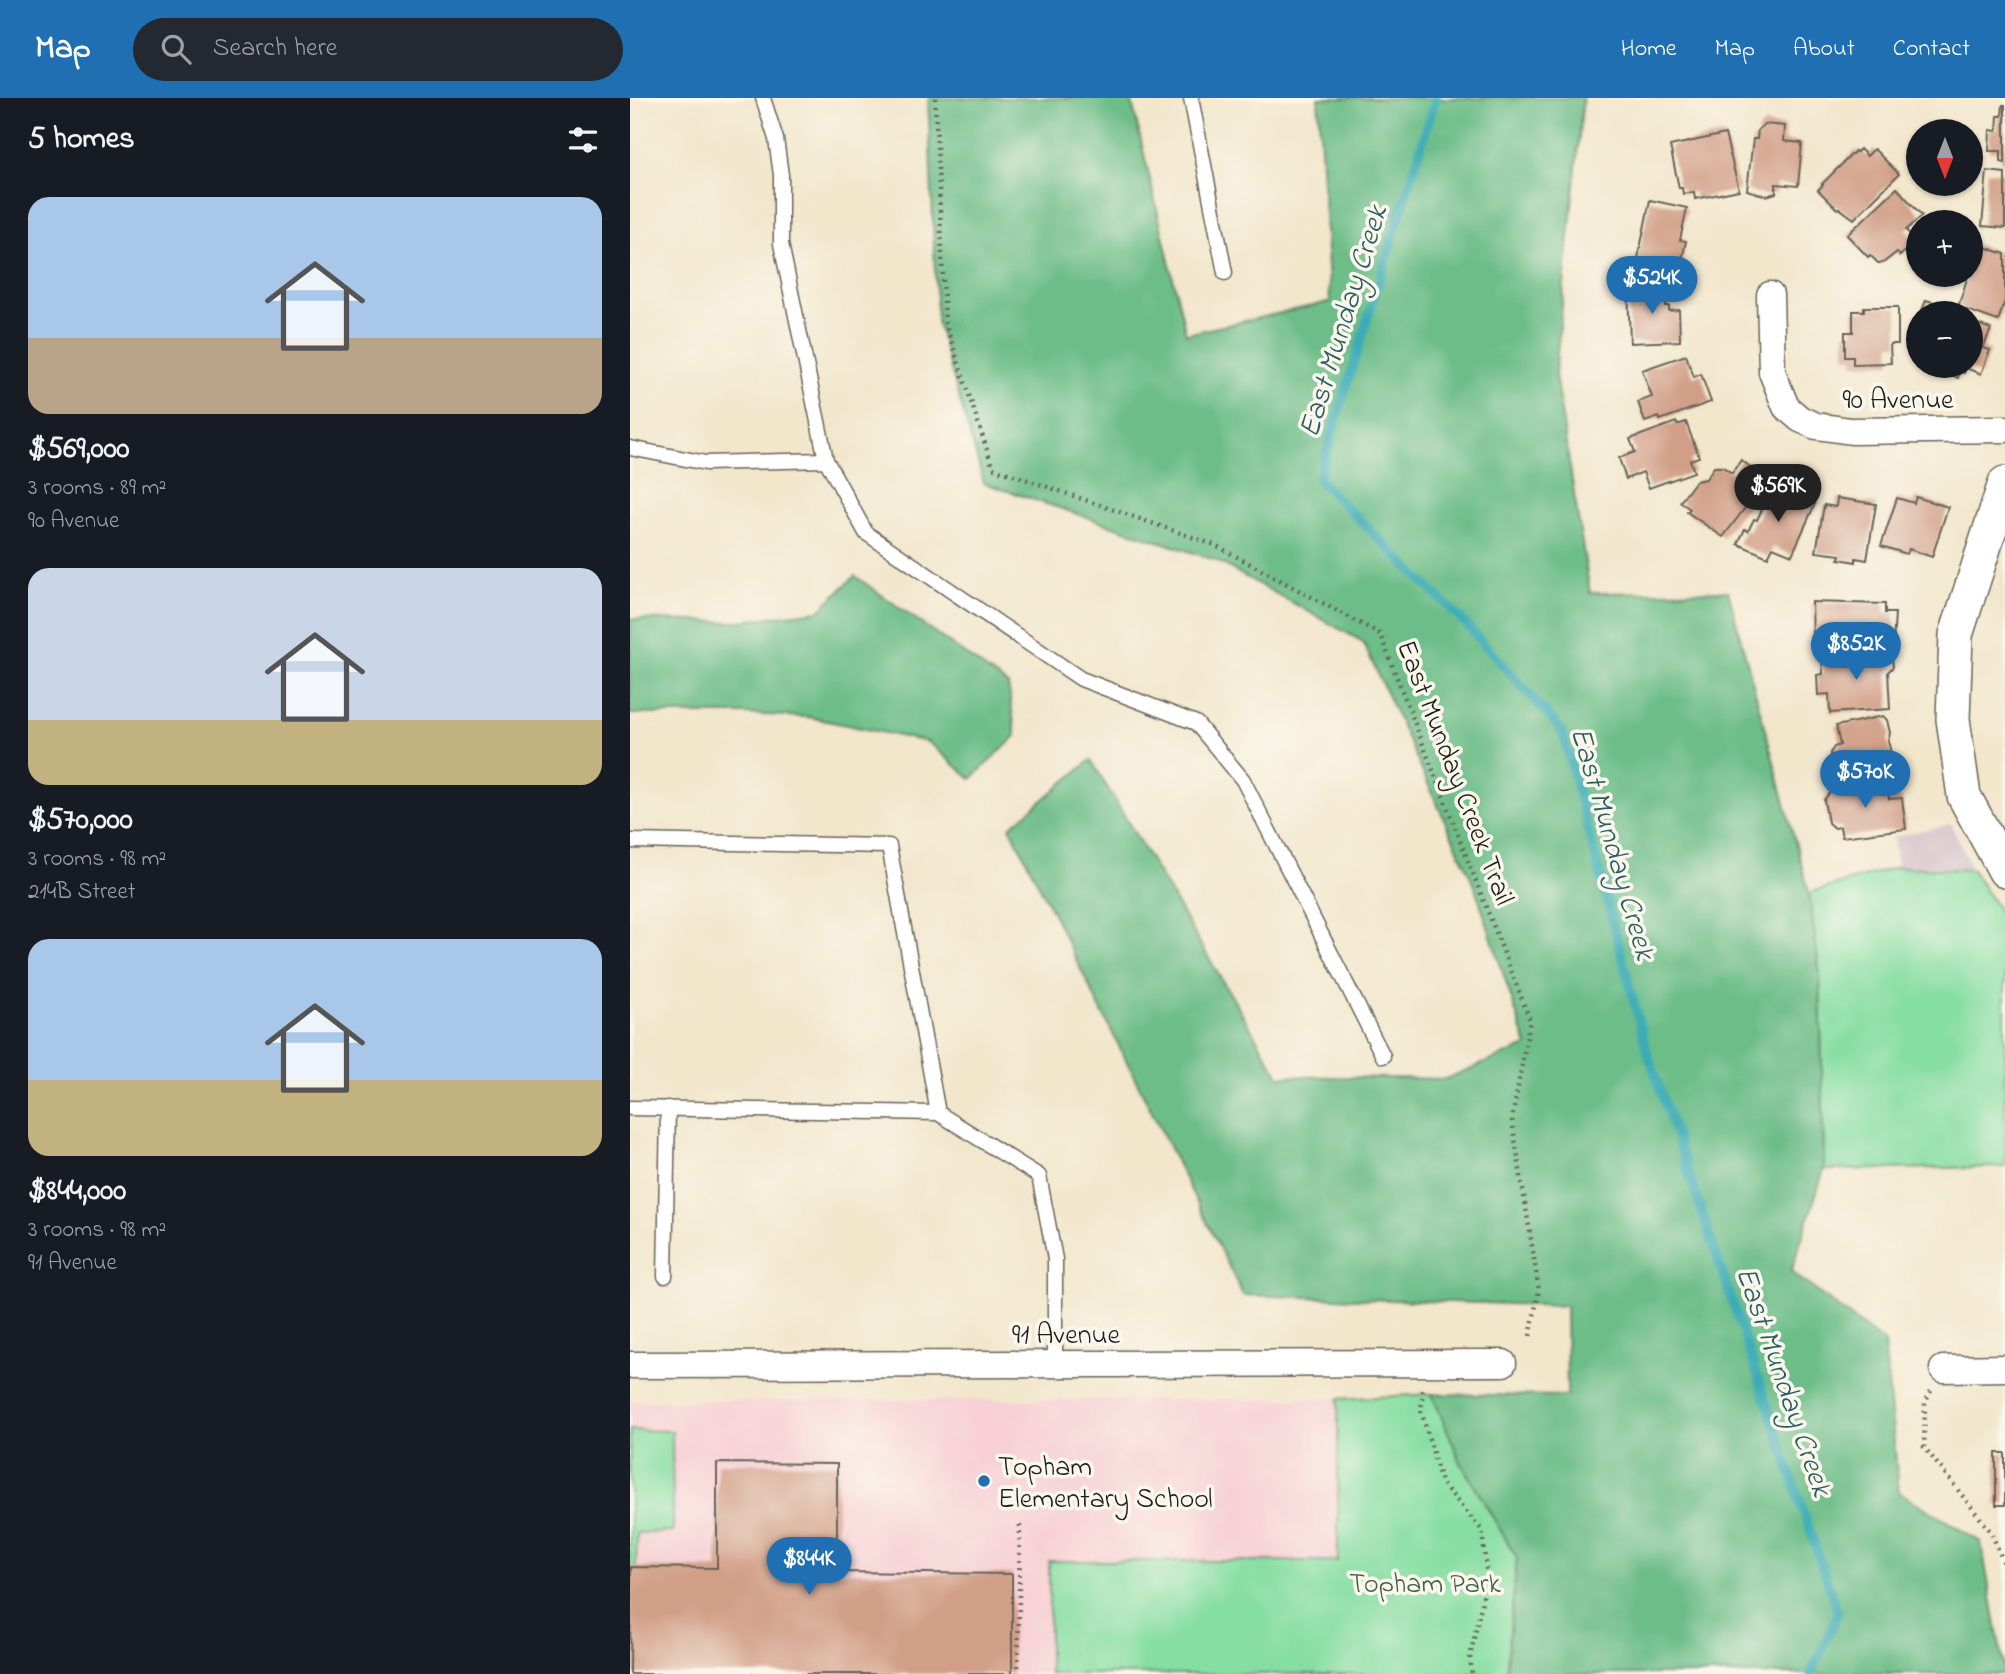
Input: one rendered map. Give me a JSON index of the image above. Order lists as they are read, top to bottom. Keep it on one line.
{"streets":{"street":["90 Avenue","91 Avenue"],"path":["East Munday Creek Trail"]},"water":["East Munday Creek"],"parks":["Topham Park"],"places":["Topham Elementary School"],"north":"bottom","page":{"header":"Map","search":"Search here","nav":["Home","Map","About","Contact"],"heading":"5 homes","map_buttons":["+","−"],"list":[{"name":"$569,000","note":"3 rooms · 89 m² · 90 Avenue"},{"name":"$570,000","note":"3 rooms · 98 m² · 214B Street"},{"name":"$844,000","note":"3 rooms · 98 m² · 91 Avenue"}],"price":["$524K","$569K","$852K","$570K","$844K"]}}
